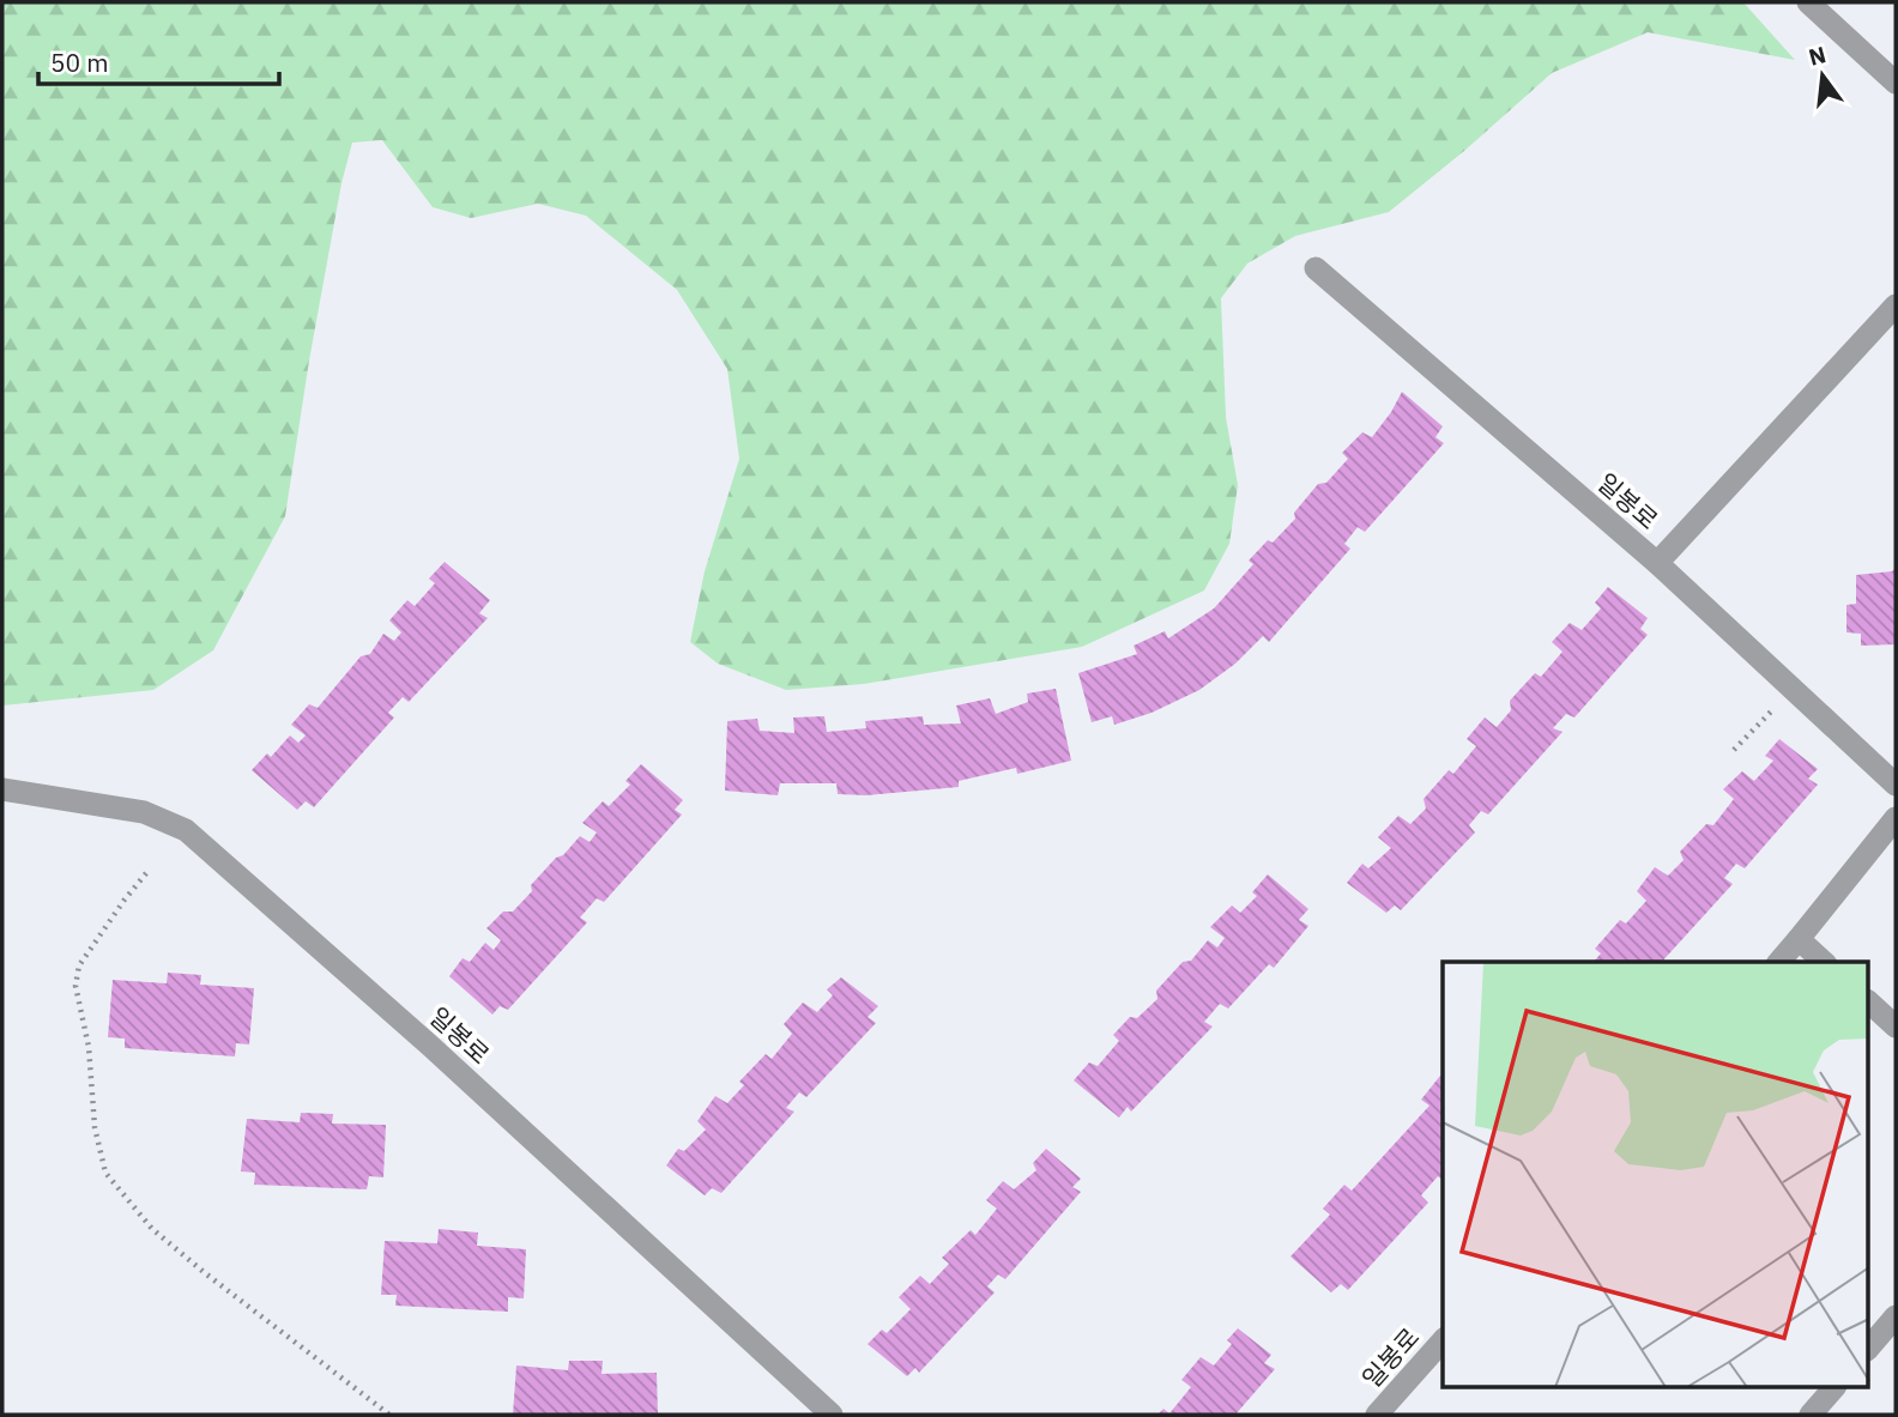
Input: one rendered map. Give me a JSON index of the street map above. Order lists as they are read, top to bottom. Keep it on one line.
{"streets":{"street":["일봉로"]},"scale_bar":"50 m","north":"top"}
